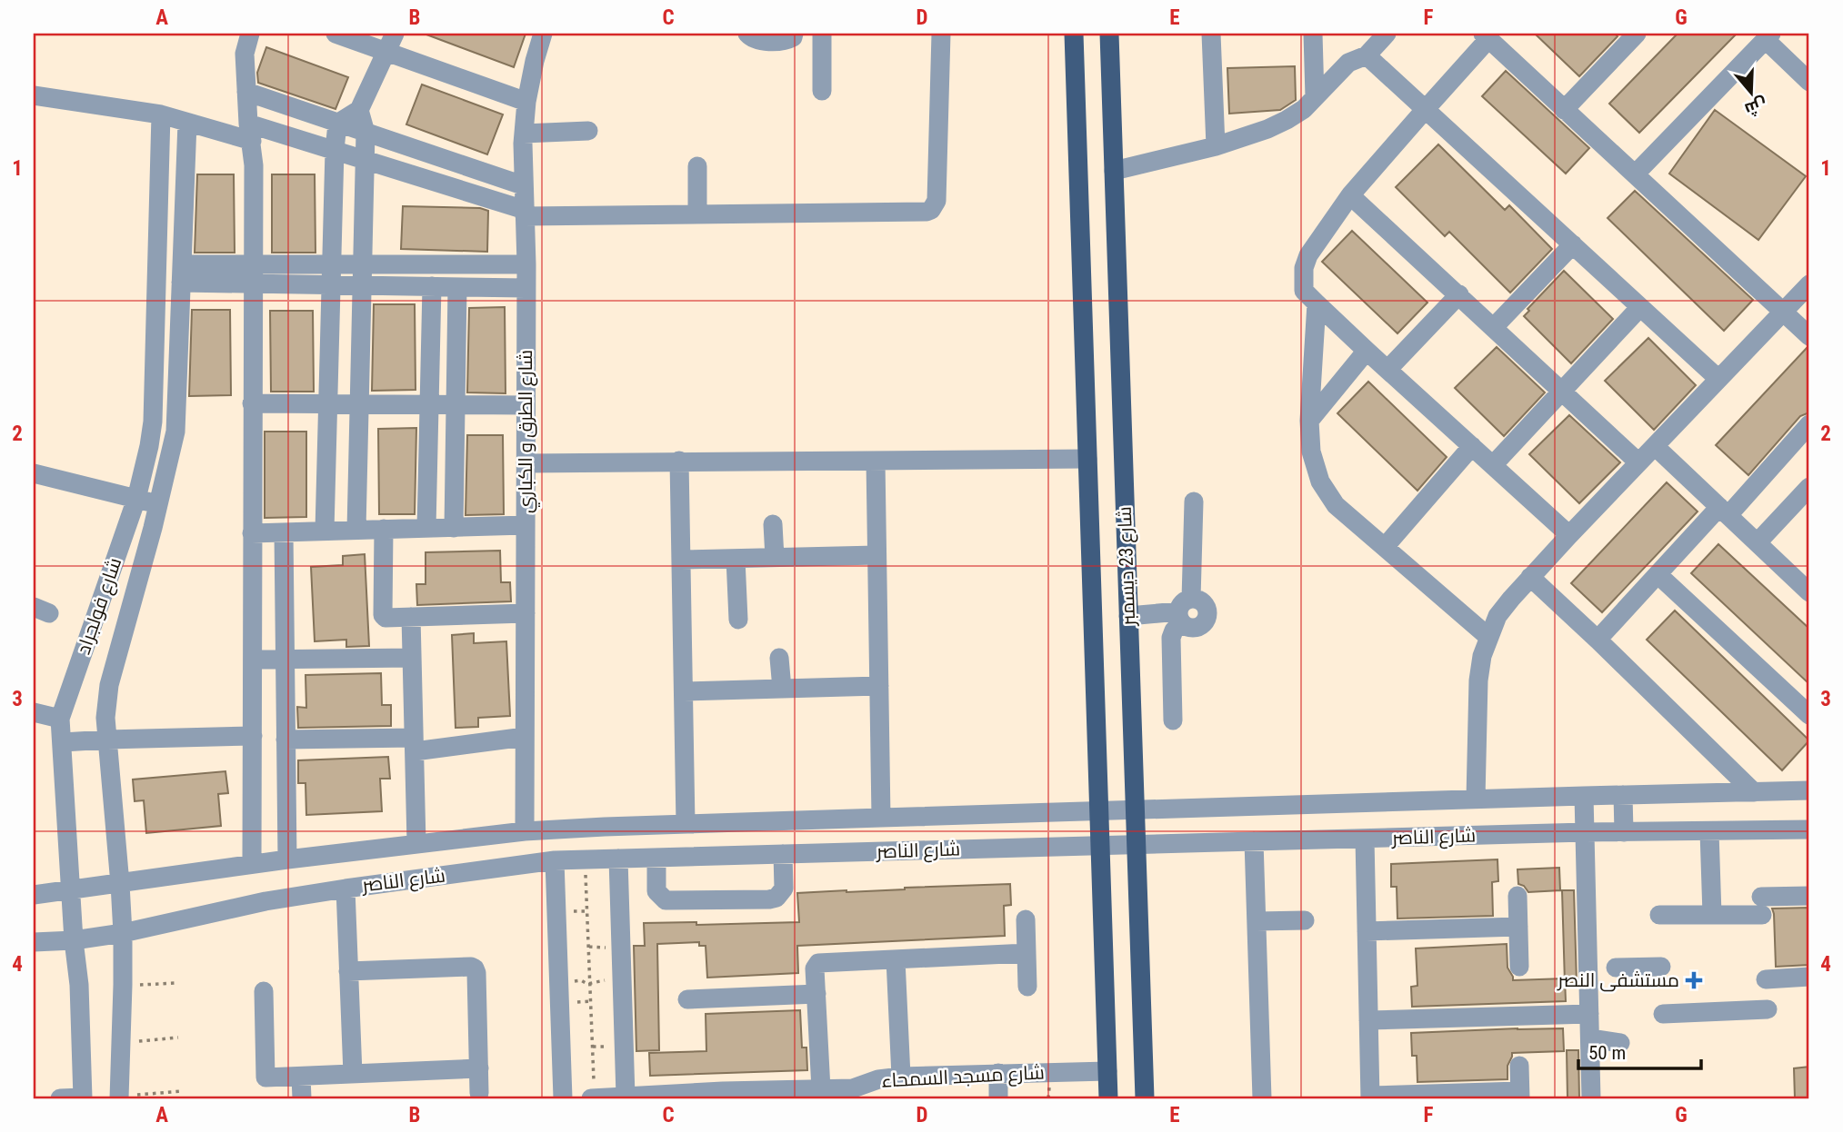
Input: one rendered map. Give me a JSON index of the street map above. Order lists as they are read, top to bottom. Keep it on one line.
{"streets":{"main road":["شارع 23 ديسمبر"],"street":["شارع الطرق و الكباري","شارع فولجراد","شارع الناصر","شارع مسجد السمحاء"]},"crossings":[["شارع الطرق و الكباري","شارع الناصر"],["شارع 23 ديسمبر","شارع الناصر"],["شارع 23 ديسمبر","شارع مسجد السمحاء"],["شارع فولجراد","شارع الناصر"]],"places":{"health":["مستشفى النصر"]},"scale_bar":"50 m","north":"bottom","grid":{"columns":["A","B","C","D","E","F","G"],"rows":["1","2","3","4"]}}
